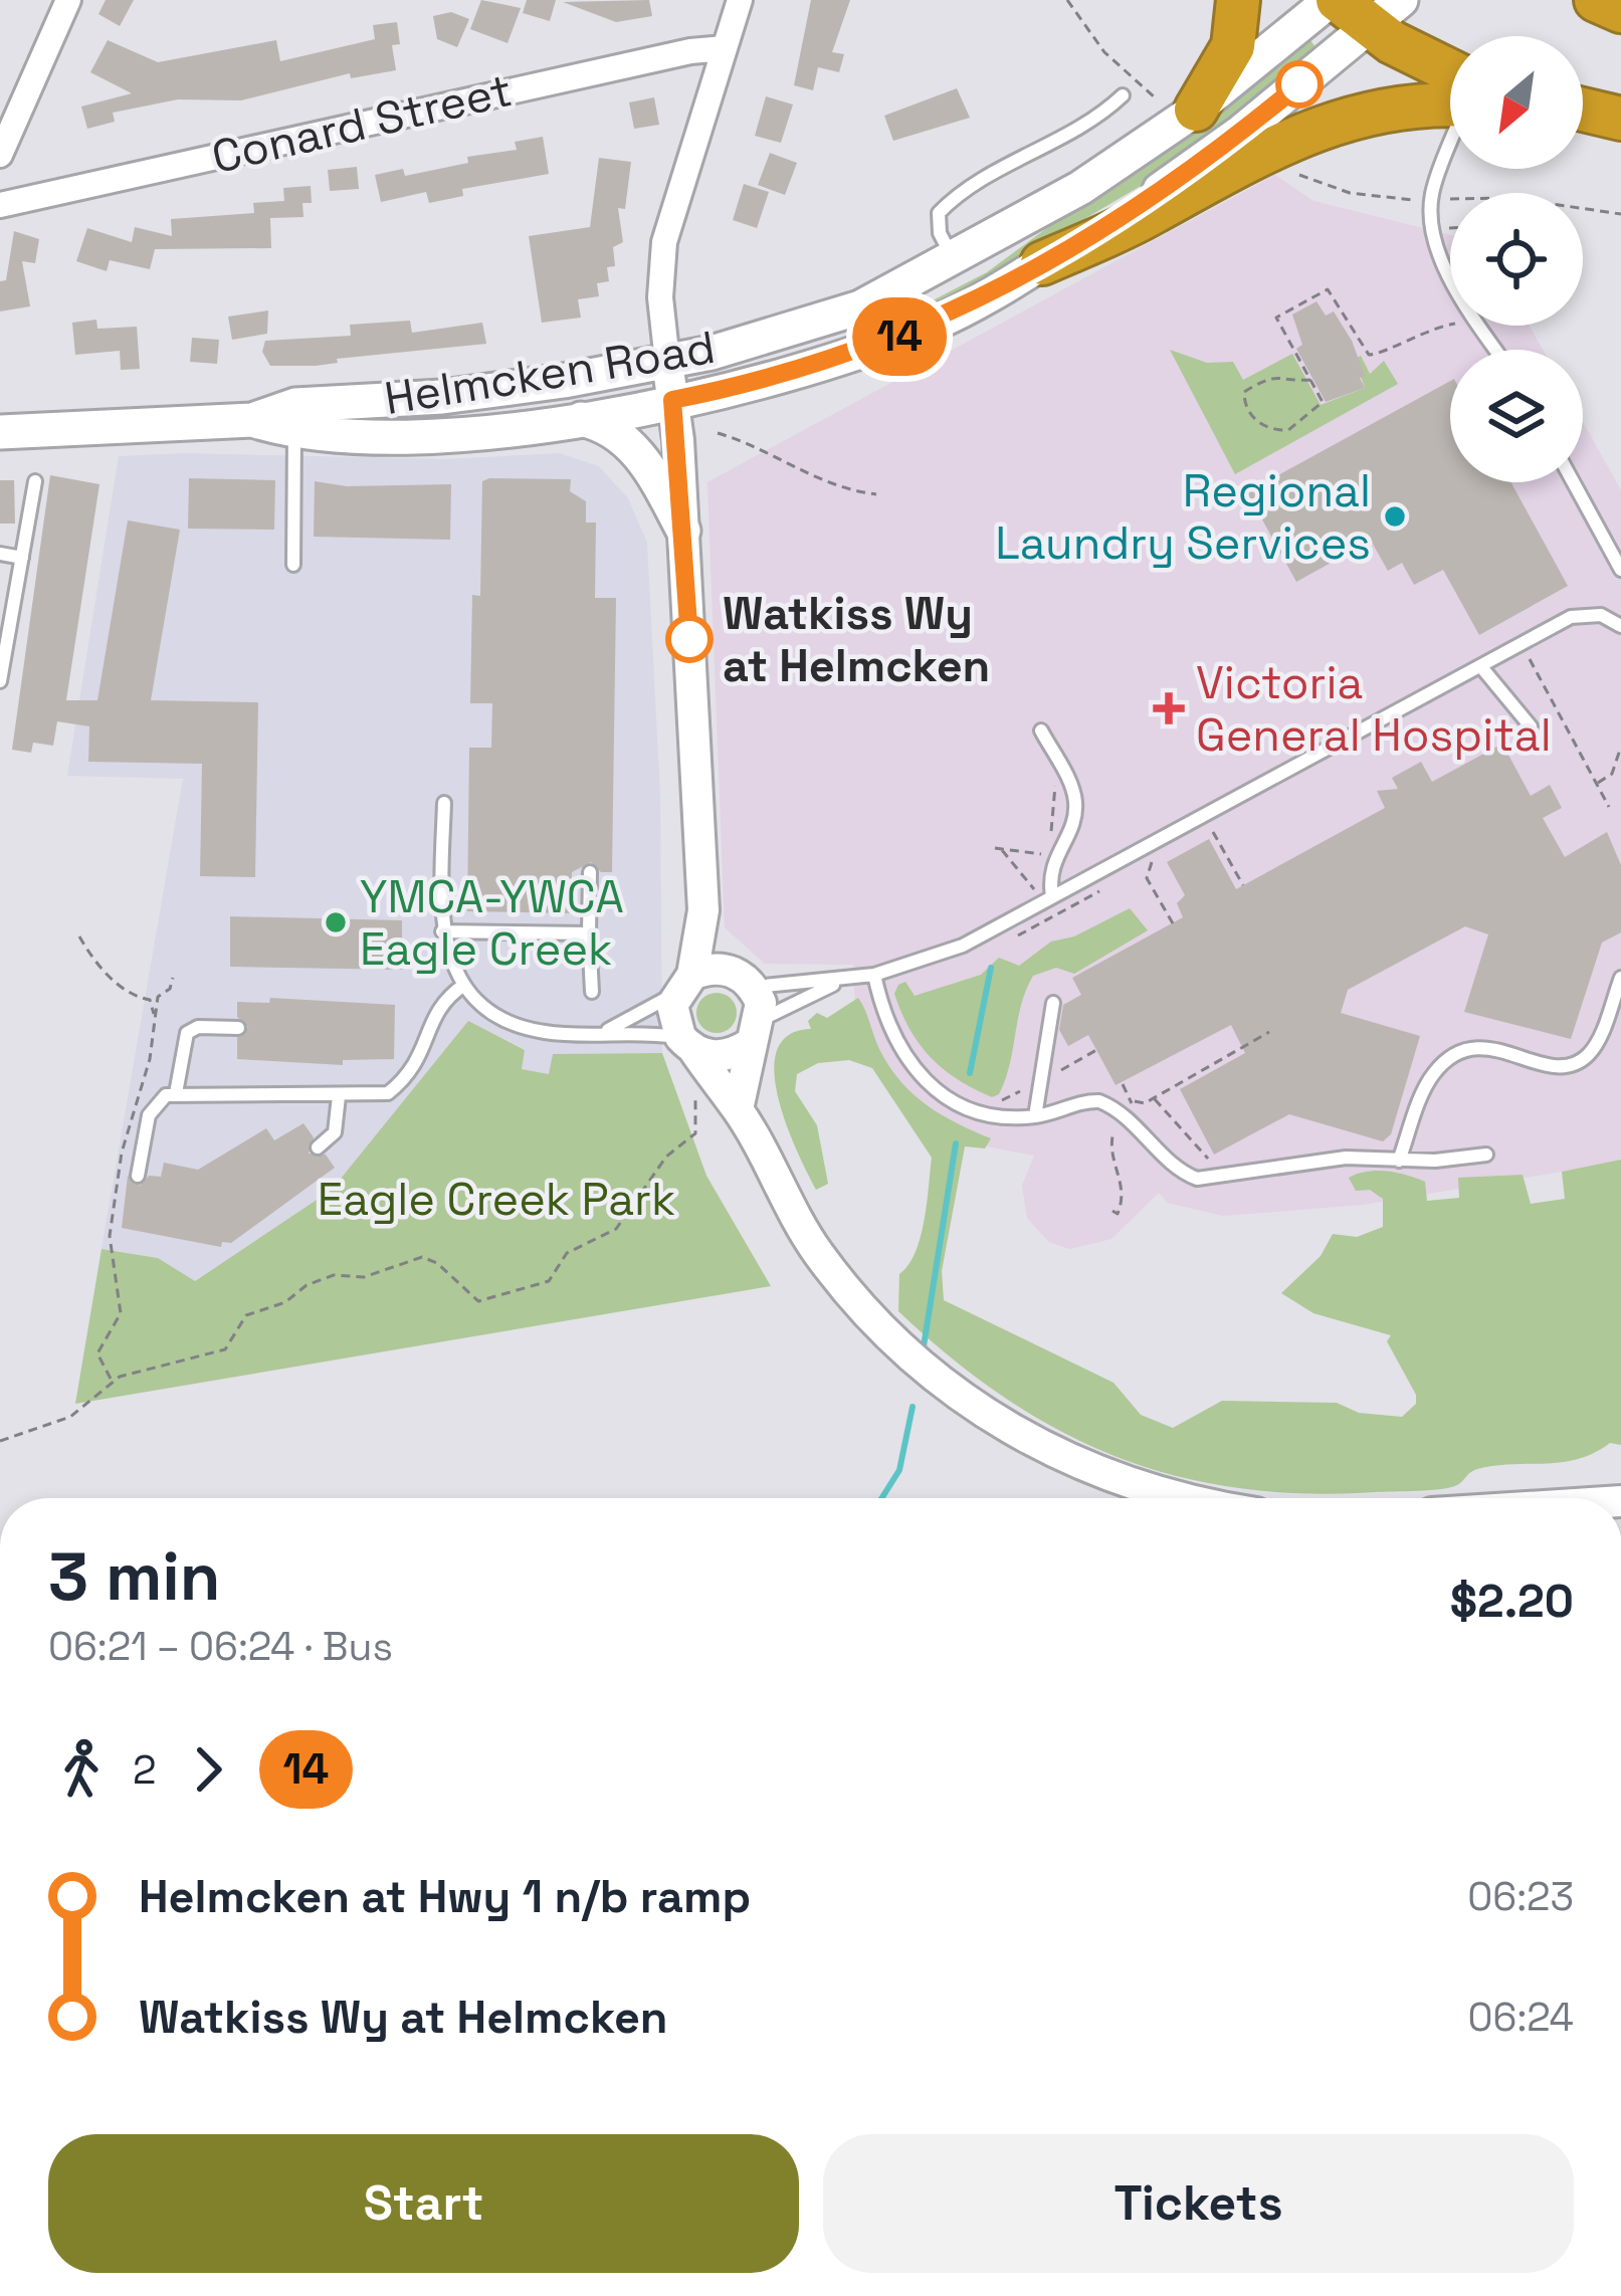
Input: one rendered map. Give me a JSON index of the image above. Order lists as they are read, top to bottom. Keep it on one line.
{"streets":{"main road":["Helmcken Road"],"street":["Conard Street"]},"parks":["Eagle Creek Park"],"places":{"other":["Regional Laundry Services","Watkiss Wy at Helmcken","YMCA-YWCA Eagle Creek"],"health":["Victoria General Hospital"]},"lines":["bus line 14"],"north":"bottom left","page":{"on_map":"14","heading":["3 min","06:21 – 06:24 · Bus","$2.20"],"legs":["2","14"],"list":[{"name":"Helmcken at Hwy 1 n/b ramp","value":"06:23"},{"name":"Watkiss Wy at Helmcken","value":"06:24"}],"buttons":["Start","Tickets"]}}
